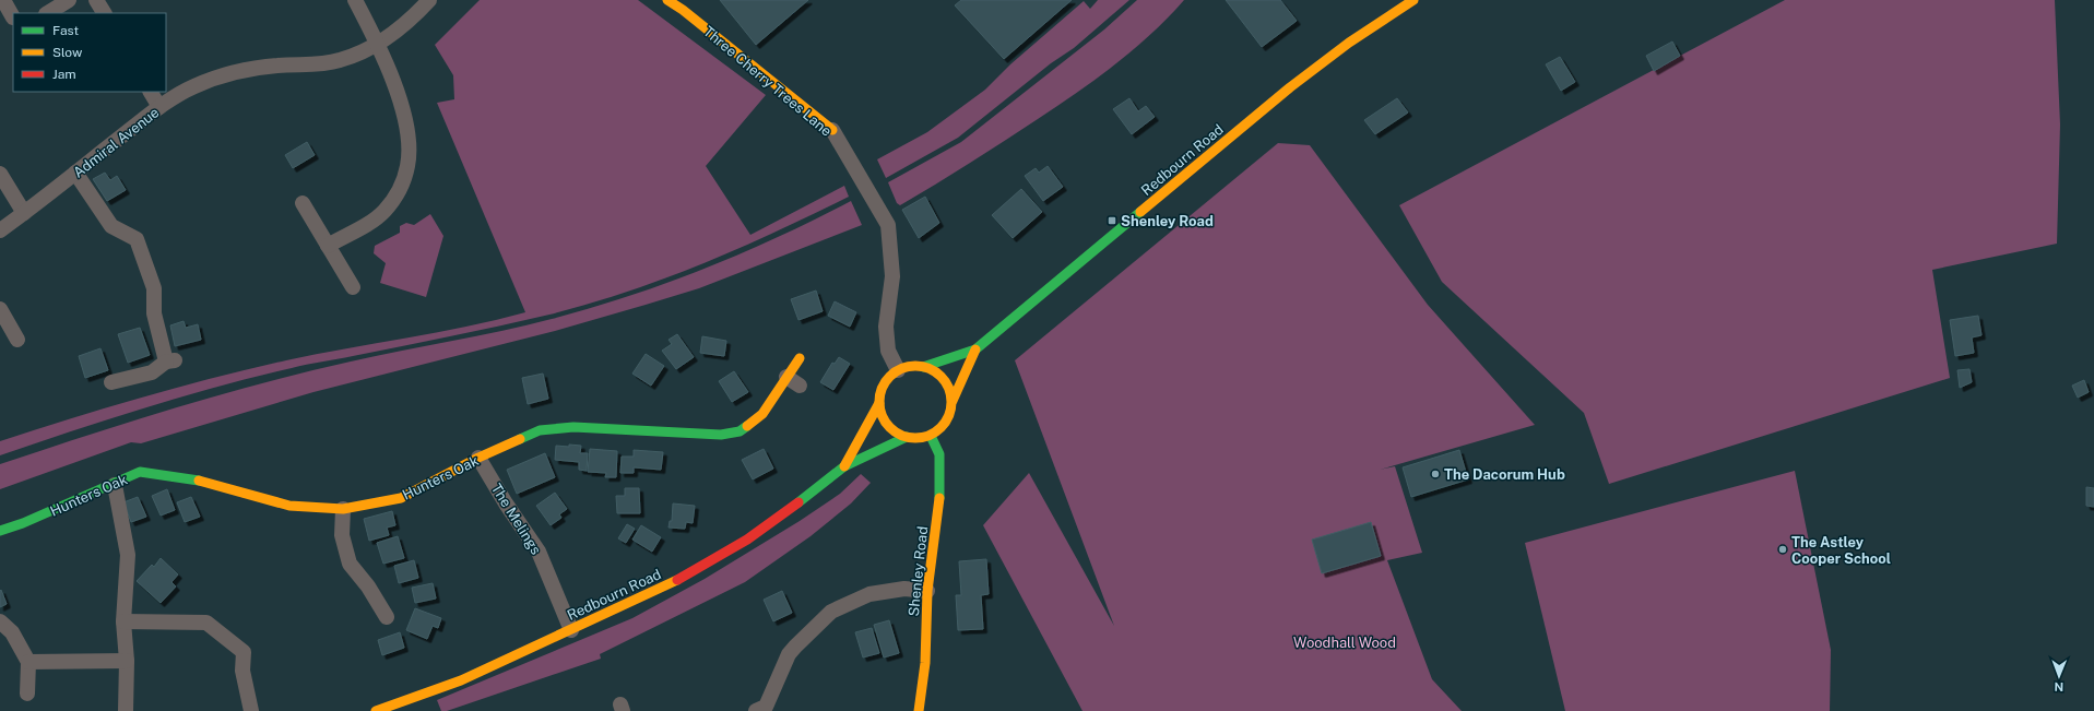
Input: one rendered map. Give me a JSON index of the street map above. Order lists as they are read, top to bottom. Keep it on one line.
{"streets":{"main road":["Three Cherry Trees Lane","Redbourn Road","Hunters Oak","Shenley Road"],"street":["Admiral Avenue","The Melings"]},"crossings":[["Three Cherry Trees Lane","Redbourn Road"],["Three Cherry Trees Lane","Shenley Road"],["Redbourn Road","The Melings"],["Redbourn Road","Shenley Road"],["Hunters Oak","The Melings"]],"parks":["Woodhall Wood"],"places":{"transit":["Shenley Road"],"other":["The Dacorum Hub","The Astley Cooper School"]},"legend":["Fast","Slow","Jam"],"north":"bottom"}
